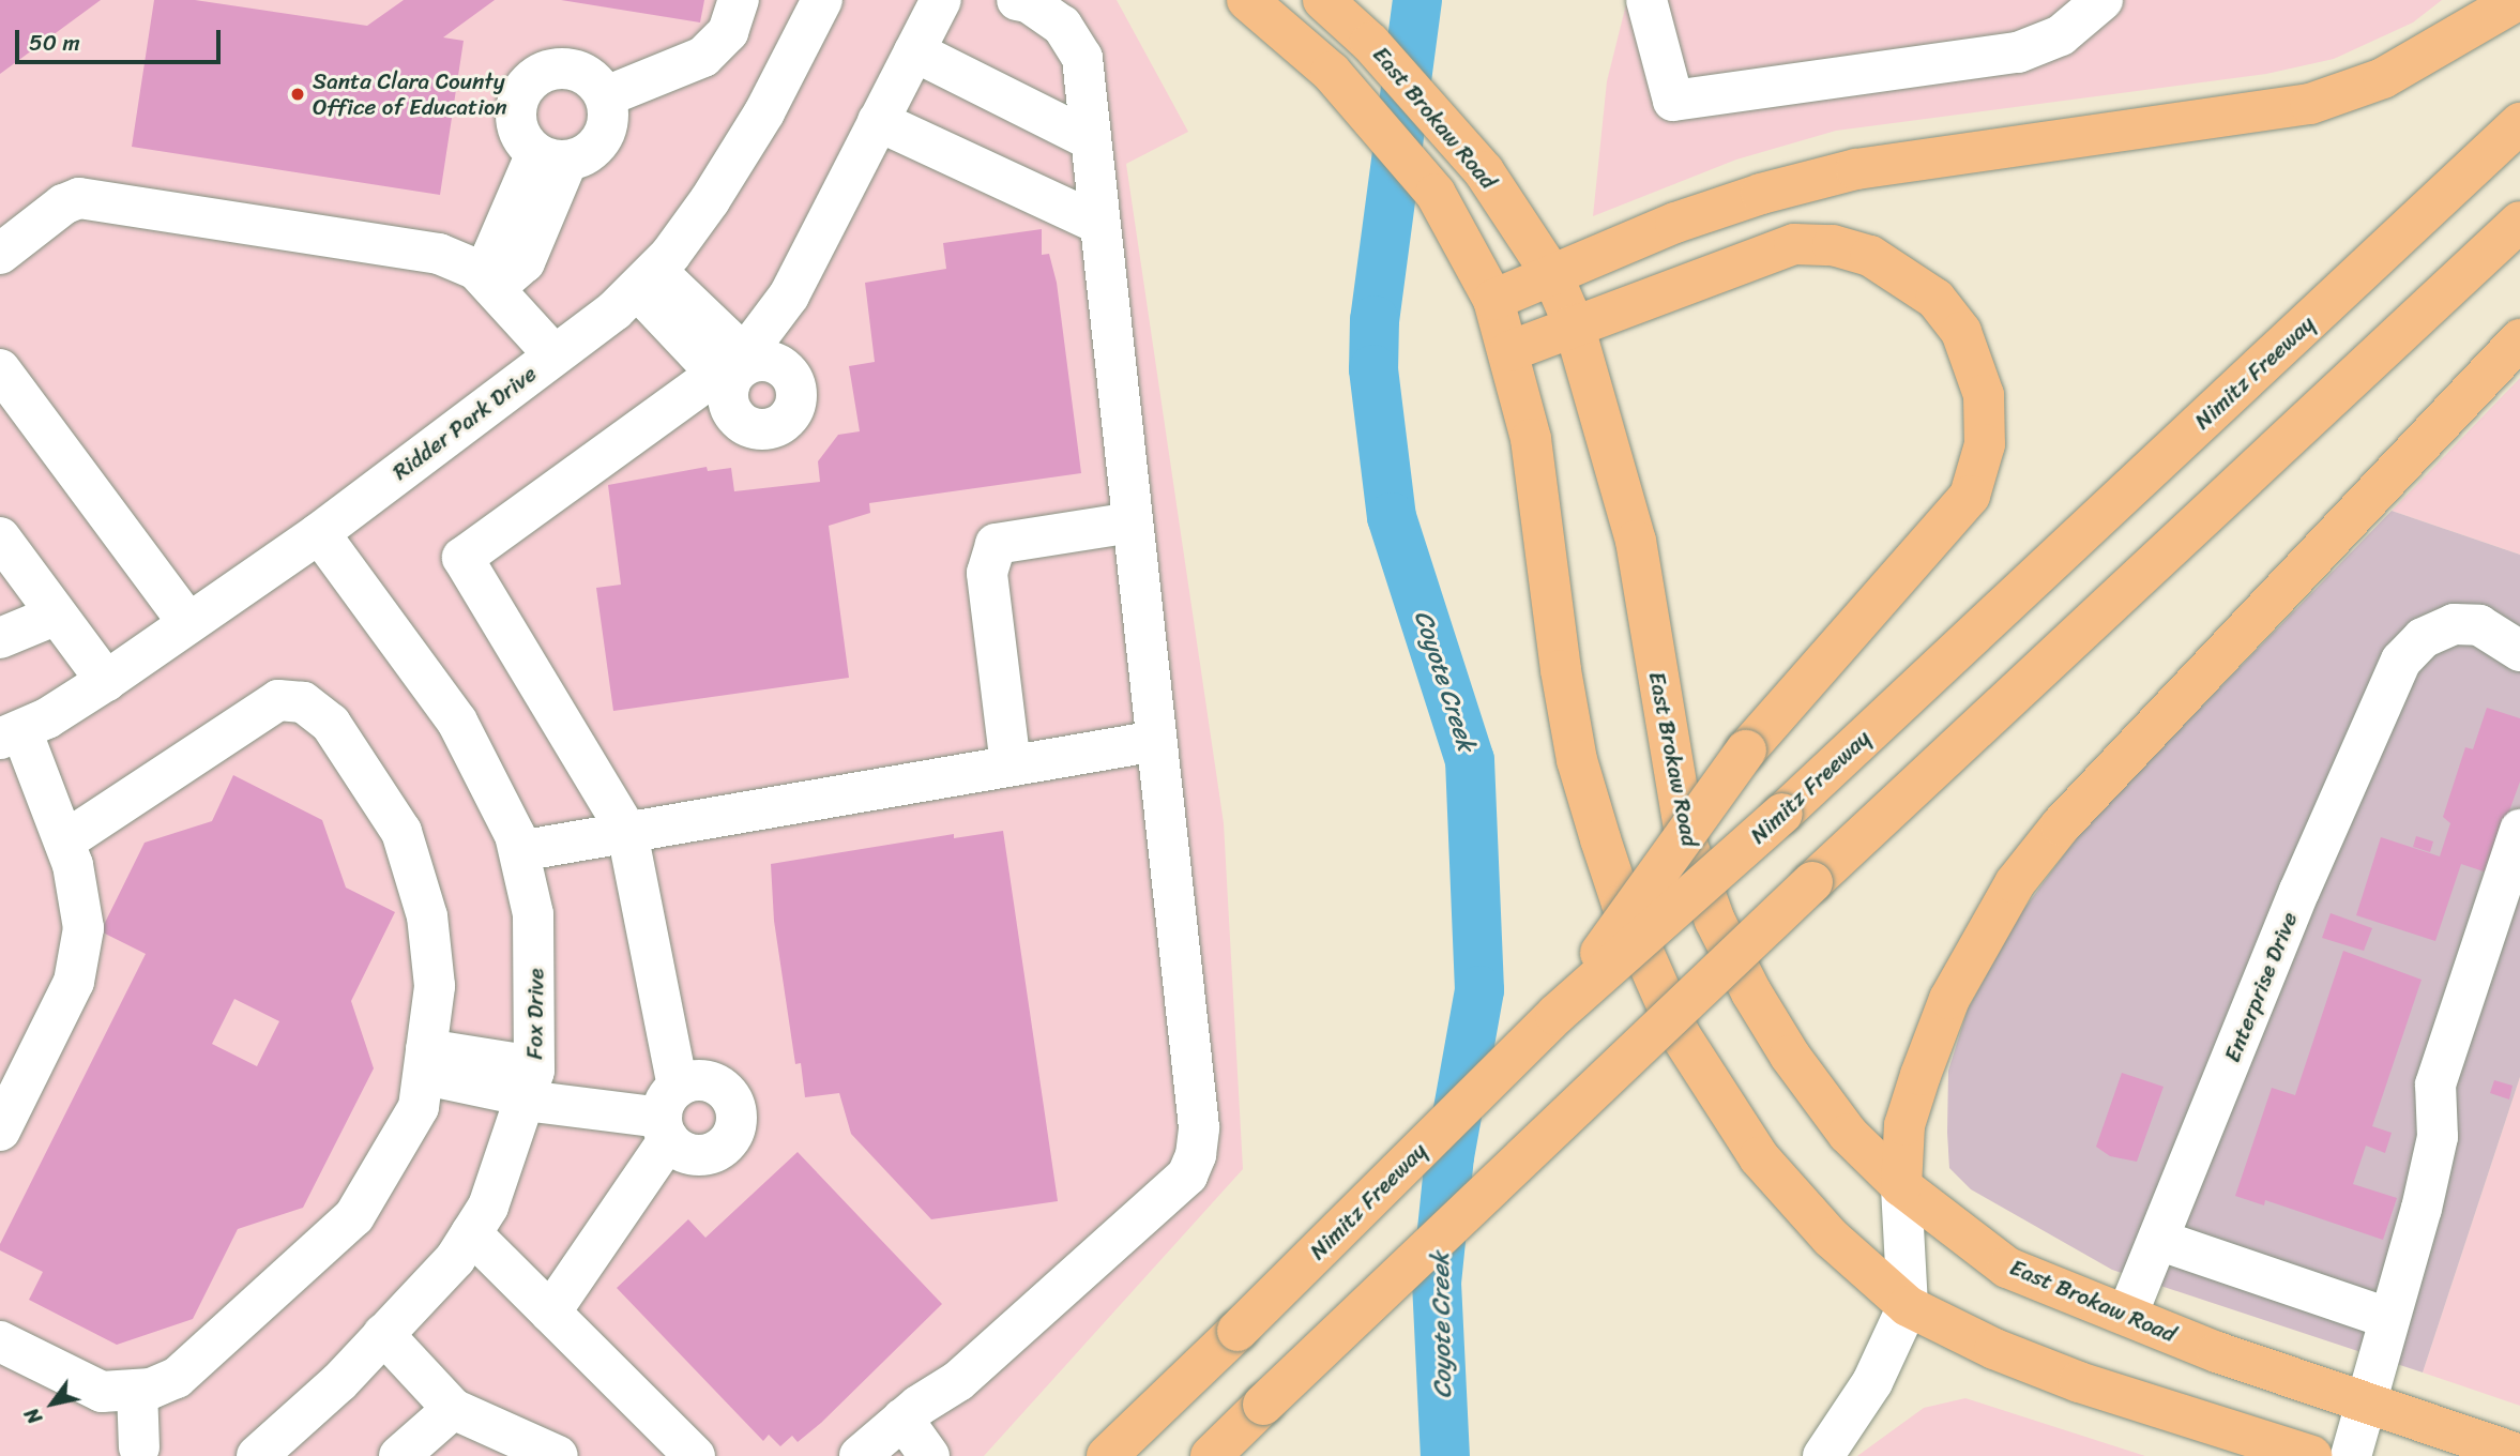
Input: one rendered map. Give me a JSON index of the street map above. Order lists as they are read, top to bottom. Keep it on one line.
{"streets":{"main road":["East Brokaw Road","Nimitz Freeway"],"street":["Ridder Park Drive","Enterprise Drive","Fox Drive"]},"crossings":[["East Brokaw Road","Enterprise Drive"],["Ridder Park Drive","Fox Drive"]],"water":["Coyote Creek"],"places":["Santa Clara County Office of Education"],"scale_bar":"50 m","north":"bottom left"}
